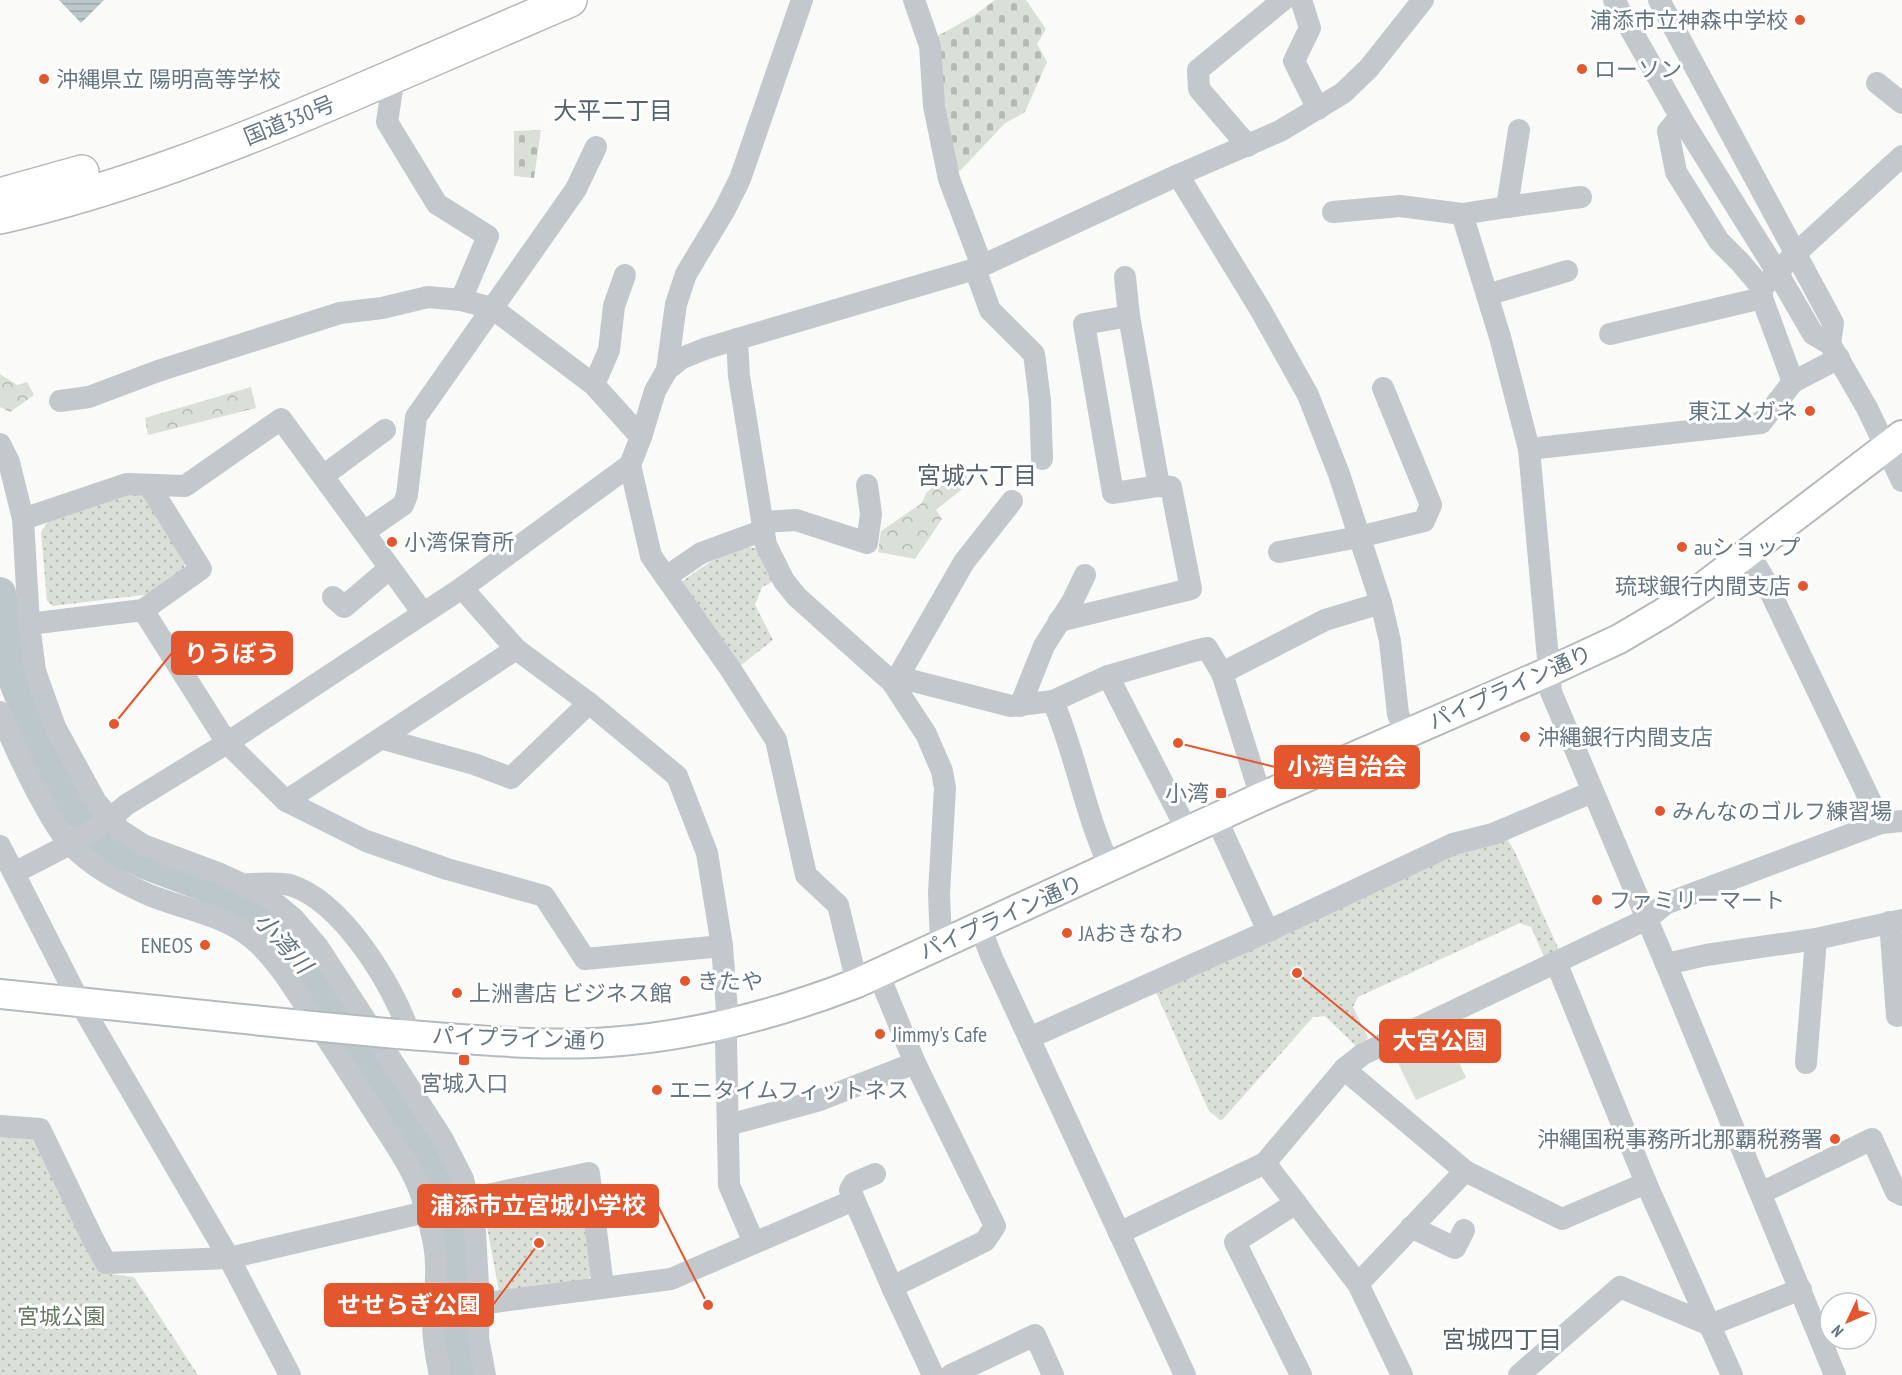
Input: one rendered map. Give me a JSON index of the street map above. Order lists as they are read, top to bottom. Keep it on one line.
{"streets":{"highway":["国道330号"],"main road":["パイプライン通り"]},"districts":["大平二丁目","宮城六丁目","宮城四丁目"],"water":["小湾川"],"parks":["宮城公園"],"places":{"other":["浦添市立神森中学校","ローソン","沖縄県立 陽明高等学校","東江メガネ","小湾保育所","auショップ","琉球銀行内間支店","りうぼう","沖縄銀行内間支店","小湾自治会","みんなのゴルフ練習場","ファミリーマート","JAおきなわ","ENEOS","大宮公園","きたや","上洲書店 ビジネス館","Jimmy's Cafe","エニタイムフィットネス","沖縄国税事務所北那覇税務署","せせらぎ公園","浦添市立宮城小学校"],"transit":["小湾","宮城入口"]},"north":"bottom left"}
